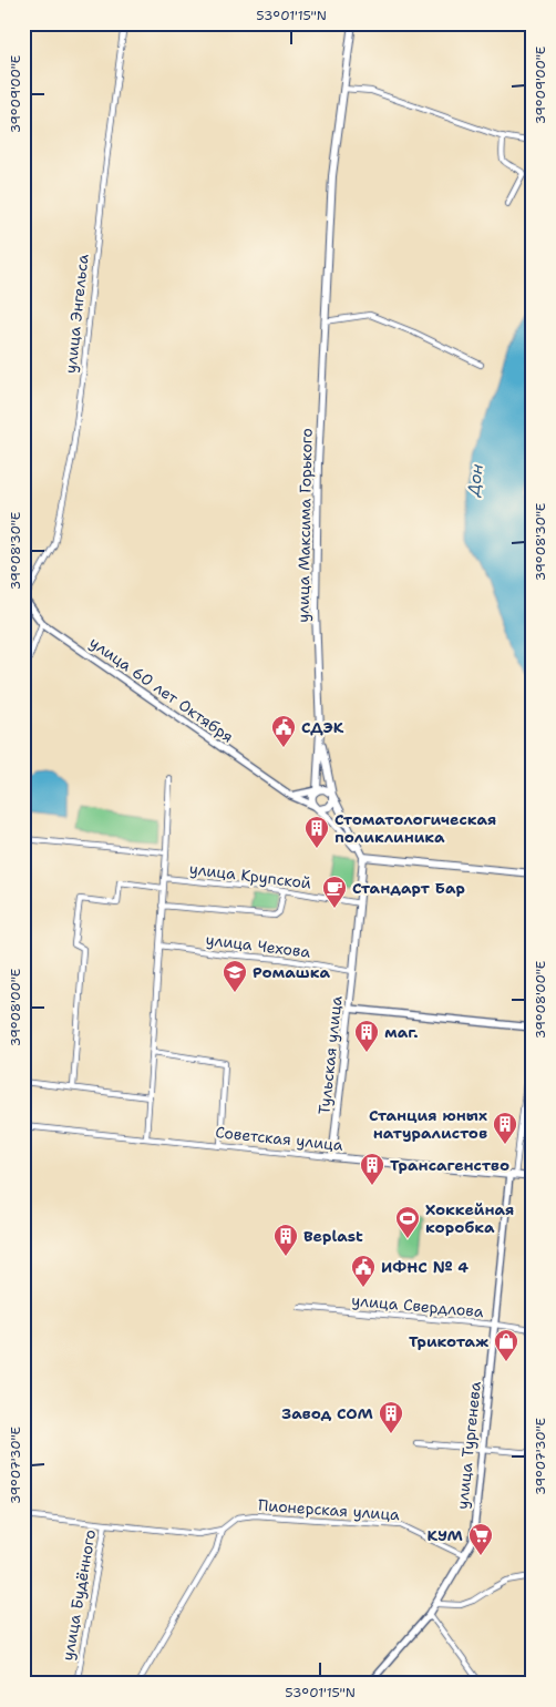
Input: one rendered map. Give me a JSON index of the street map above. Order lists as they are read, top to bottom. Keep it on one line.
{"streets":{"main road":["улица Максима Горького","Тульская улица","Советская улица"],"street":["улица Энгельса","улица 60 лет Октября","улица Крупской","улица Чехова","улица Свердлова","улица Тургенева","Пионерская улица","улица Будённого"]},"crossings":[["улица Энгельса","улица 60 лет Октября"],["улица Максима Горького","улица 60 лет Октября"],["улица Крупской","Тульская улица"],["улица Чехова","Тульская улица"],["Тульская улица","Советская улица"],["Советская улица","улица Тургенева"],["улица Свердлова","улица Тургенева"],["улица Тургенева","Пионерская улица"],["Пионерская улица","улица Будённого"]],"water":["Дон"],"places":{"public building":["СДЭК","ИФНС № 4"],"building":["Стоматологическая поликлиника","маг.","Станция юных натуралистов","Трансагенство","Beplast","Завод СОМ"],"cafe":["Стандарт Бар"],"school or university":["Ромашка"],"sports":["Хоккейная коробка"],"shop":["Трикотаж"],"supermarket":["КУМ"]},"coordinates":["53°01'15\"N","39°09'00\"E","39°08'30\"E","39°08'00\"E","39°07'30\"E"]}
